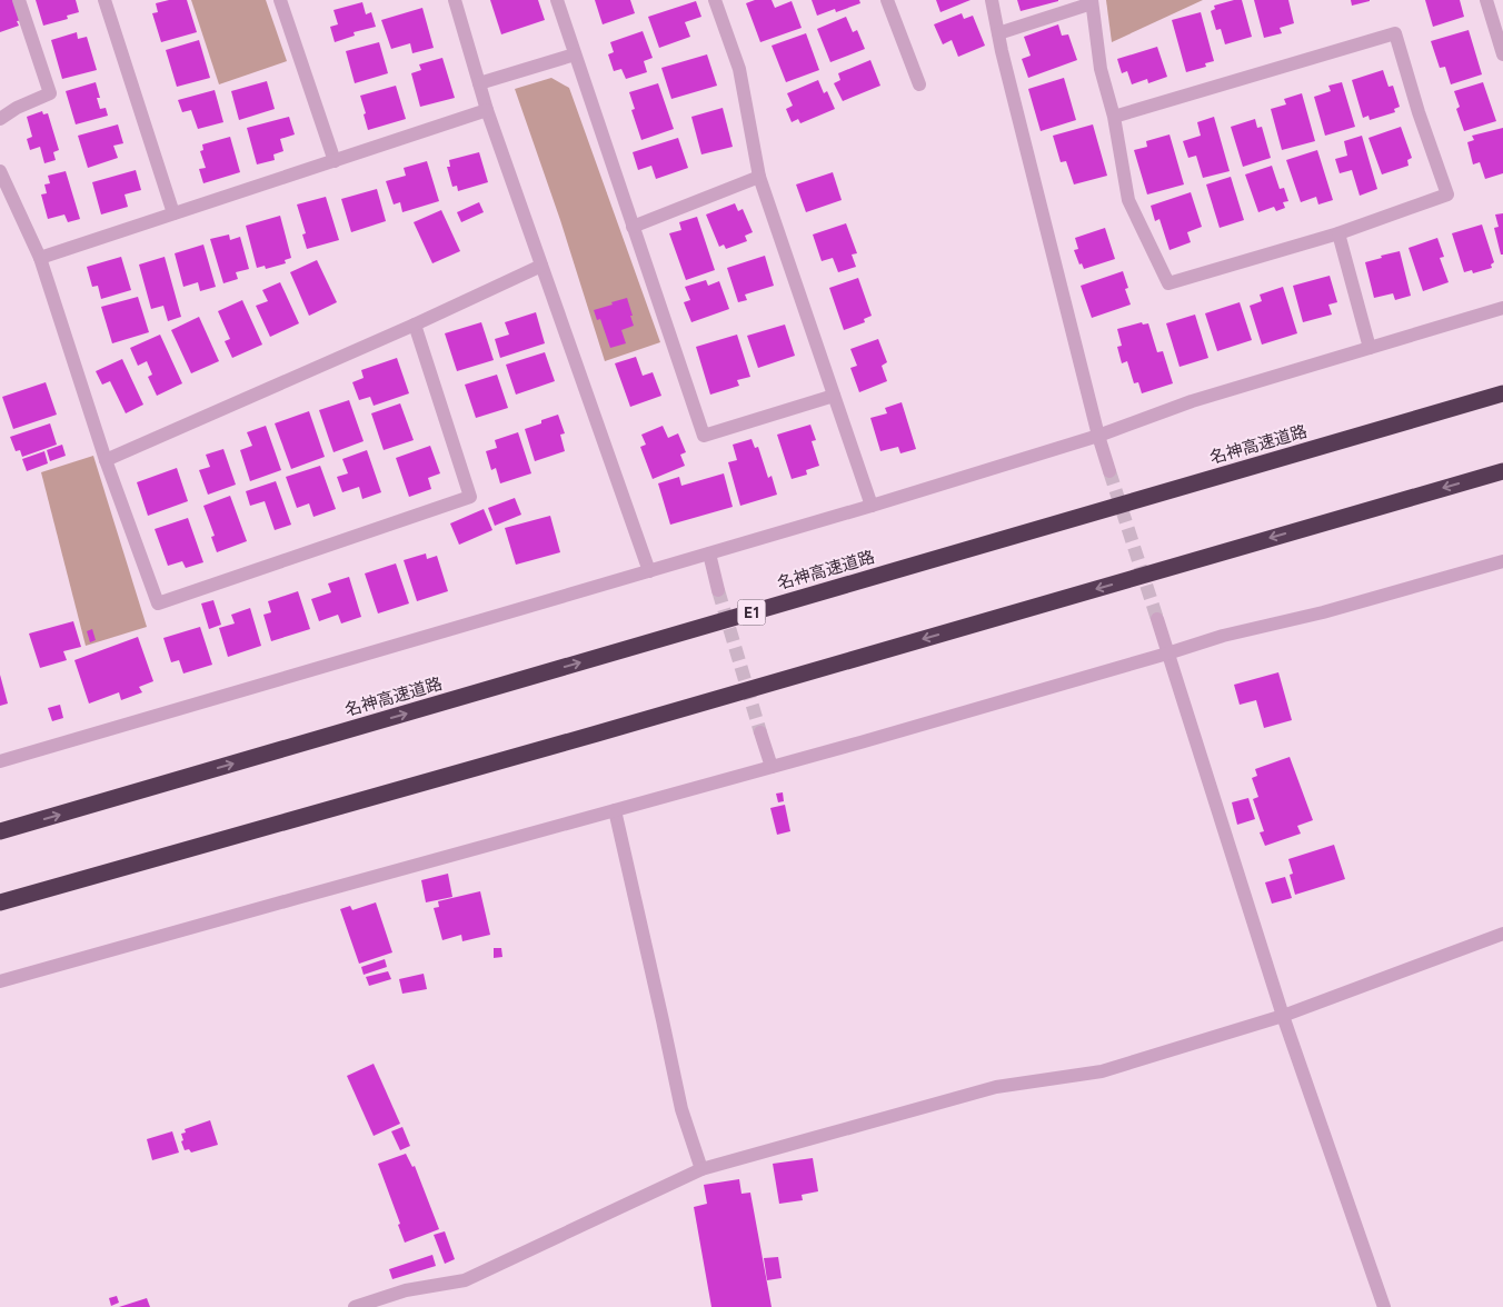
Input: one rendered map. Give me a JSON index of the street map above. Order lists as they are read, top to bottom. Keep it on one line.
{"streets":{"highway":["名神高速道路","E1"]}}
